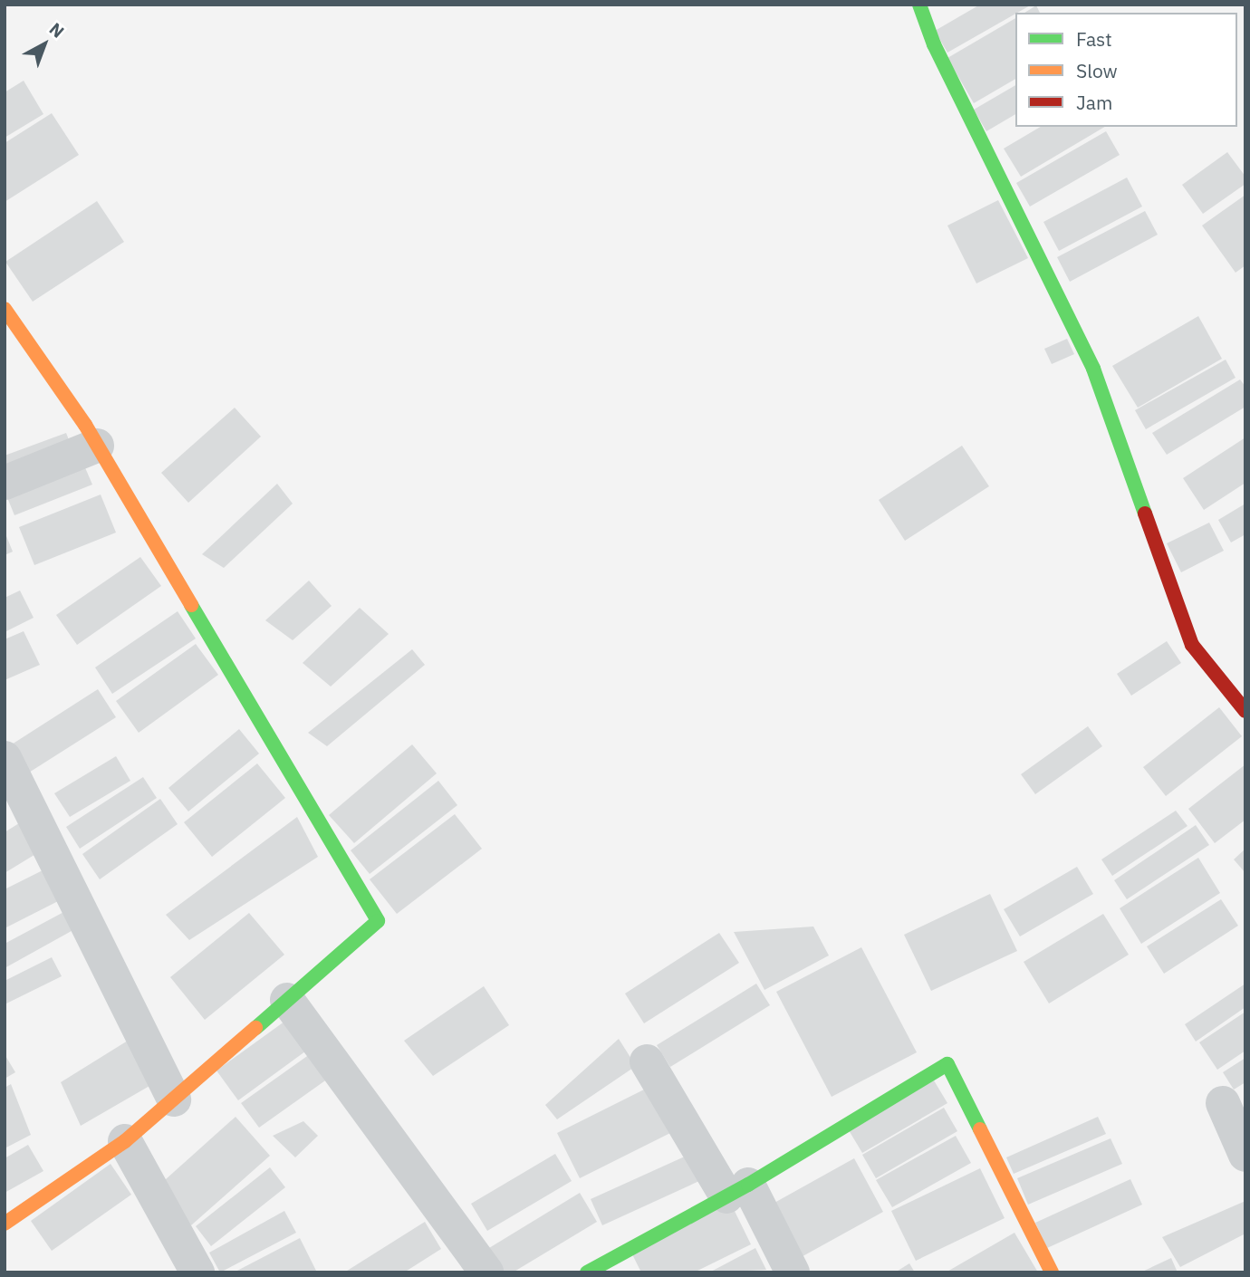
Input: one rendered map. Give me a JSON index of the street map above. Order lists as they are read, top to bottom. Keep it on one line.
{"legend":["Fast","Slow","Jam"],"north":"top right"}
